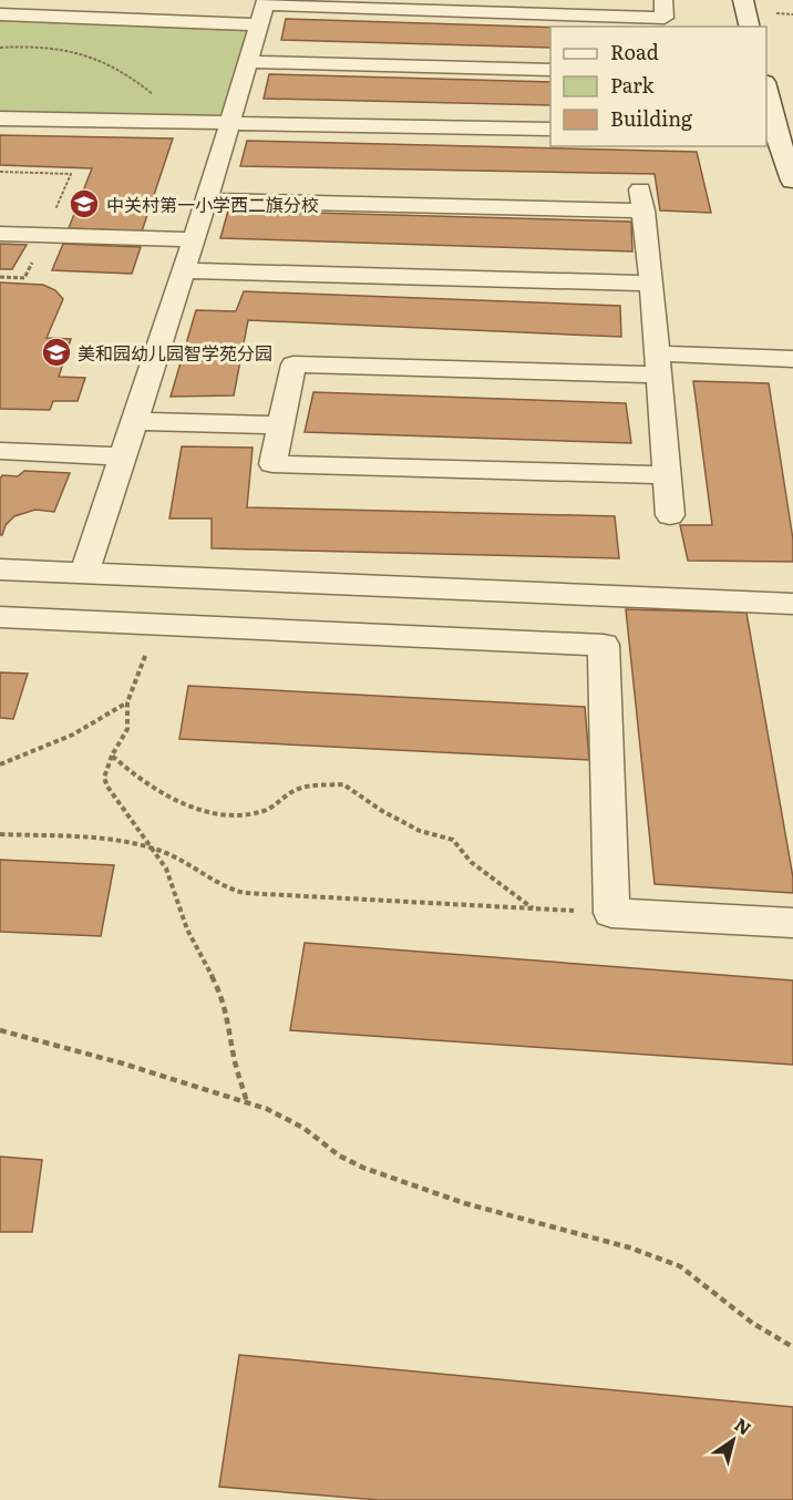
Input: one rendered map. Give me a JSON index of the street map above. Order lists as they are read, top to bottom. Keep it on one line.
{"places":{"school or university":["中关村第一小学西二旗分校","美和园幼儿园智学苑分园"]},"legend":["Road","Park","Building"],"north":"top right"}
